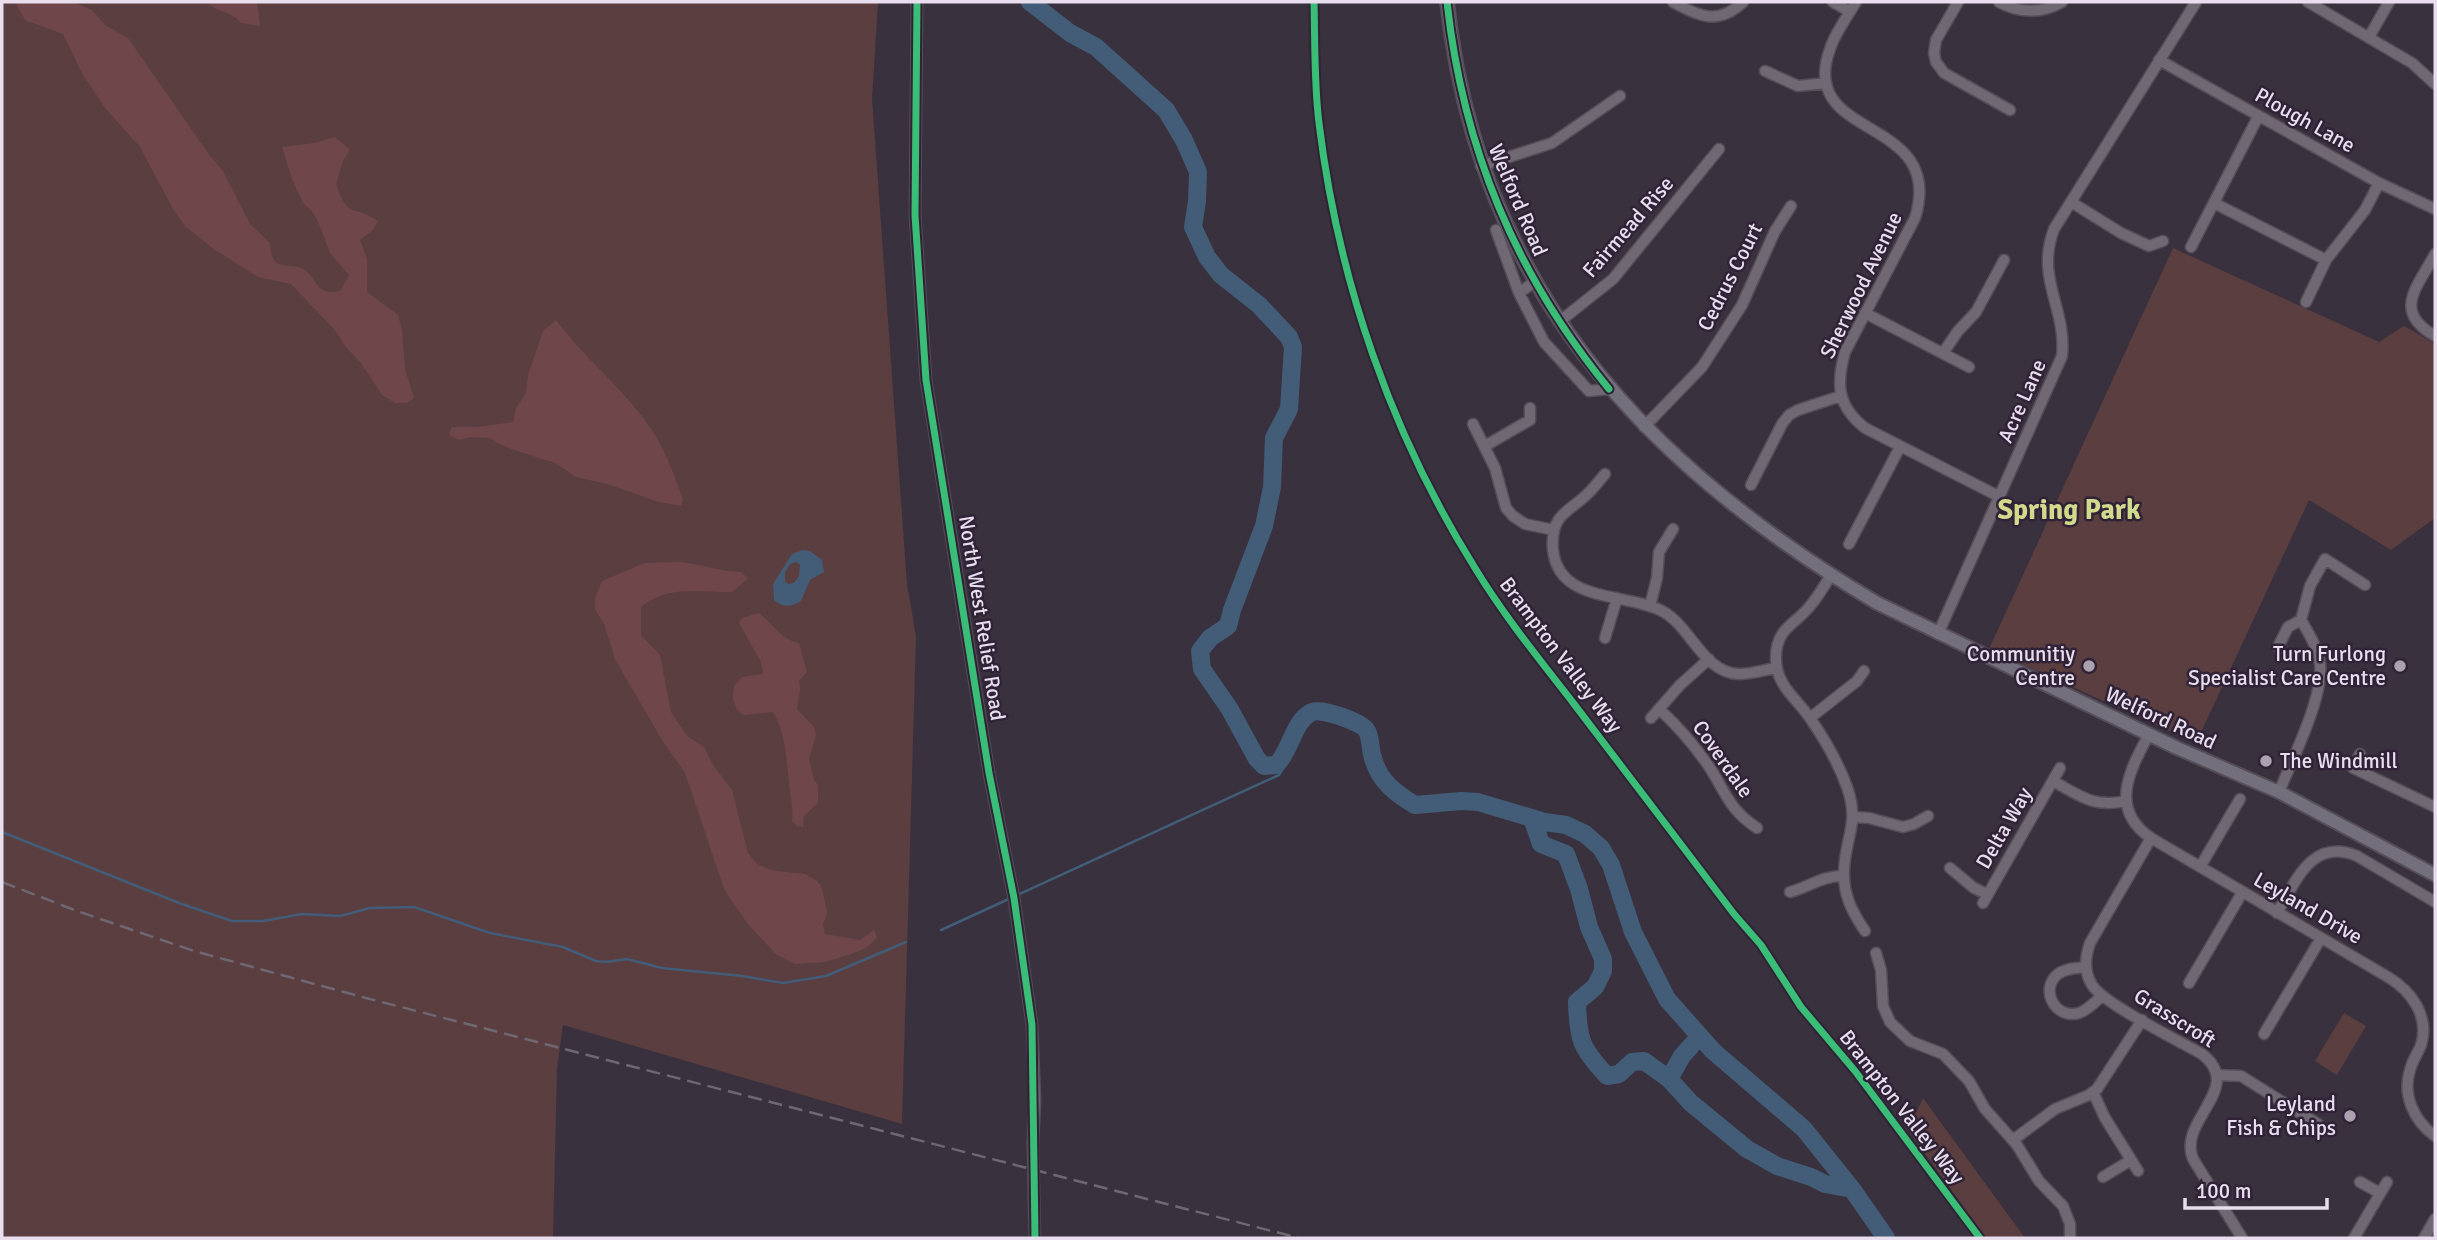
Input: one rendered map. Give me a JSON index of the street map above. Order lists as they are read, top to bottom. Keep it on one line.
{"streets":{"main road":["Welford Road"],"street":["Plough Lane","Fairmead Rise","Cedrus Court","Sherwood Avenue","Acre Lane","North West Relief Road","Coverdale","Delta Way","Leyland Drive","Grasscroft"],"cycle path":["Brampton Valley Way"]},"crossings":[["Plough Lane","Acre Lane"],["Welford Road","Fairmead Rise"],["Welford Road","Cedrus Court"],["Welford Road","Acre Lane"],["Delta Way","Leyland Drive"]],"districts":["Spring Park"],"places":["Communitiy Centre","Turn Furlong Specialist Care Centre","The Windmill","Leyland Fish & Chips"],"scale_bar":"100 m"}
